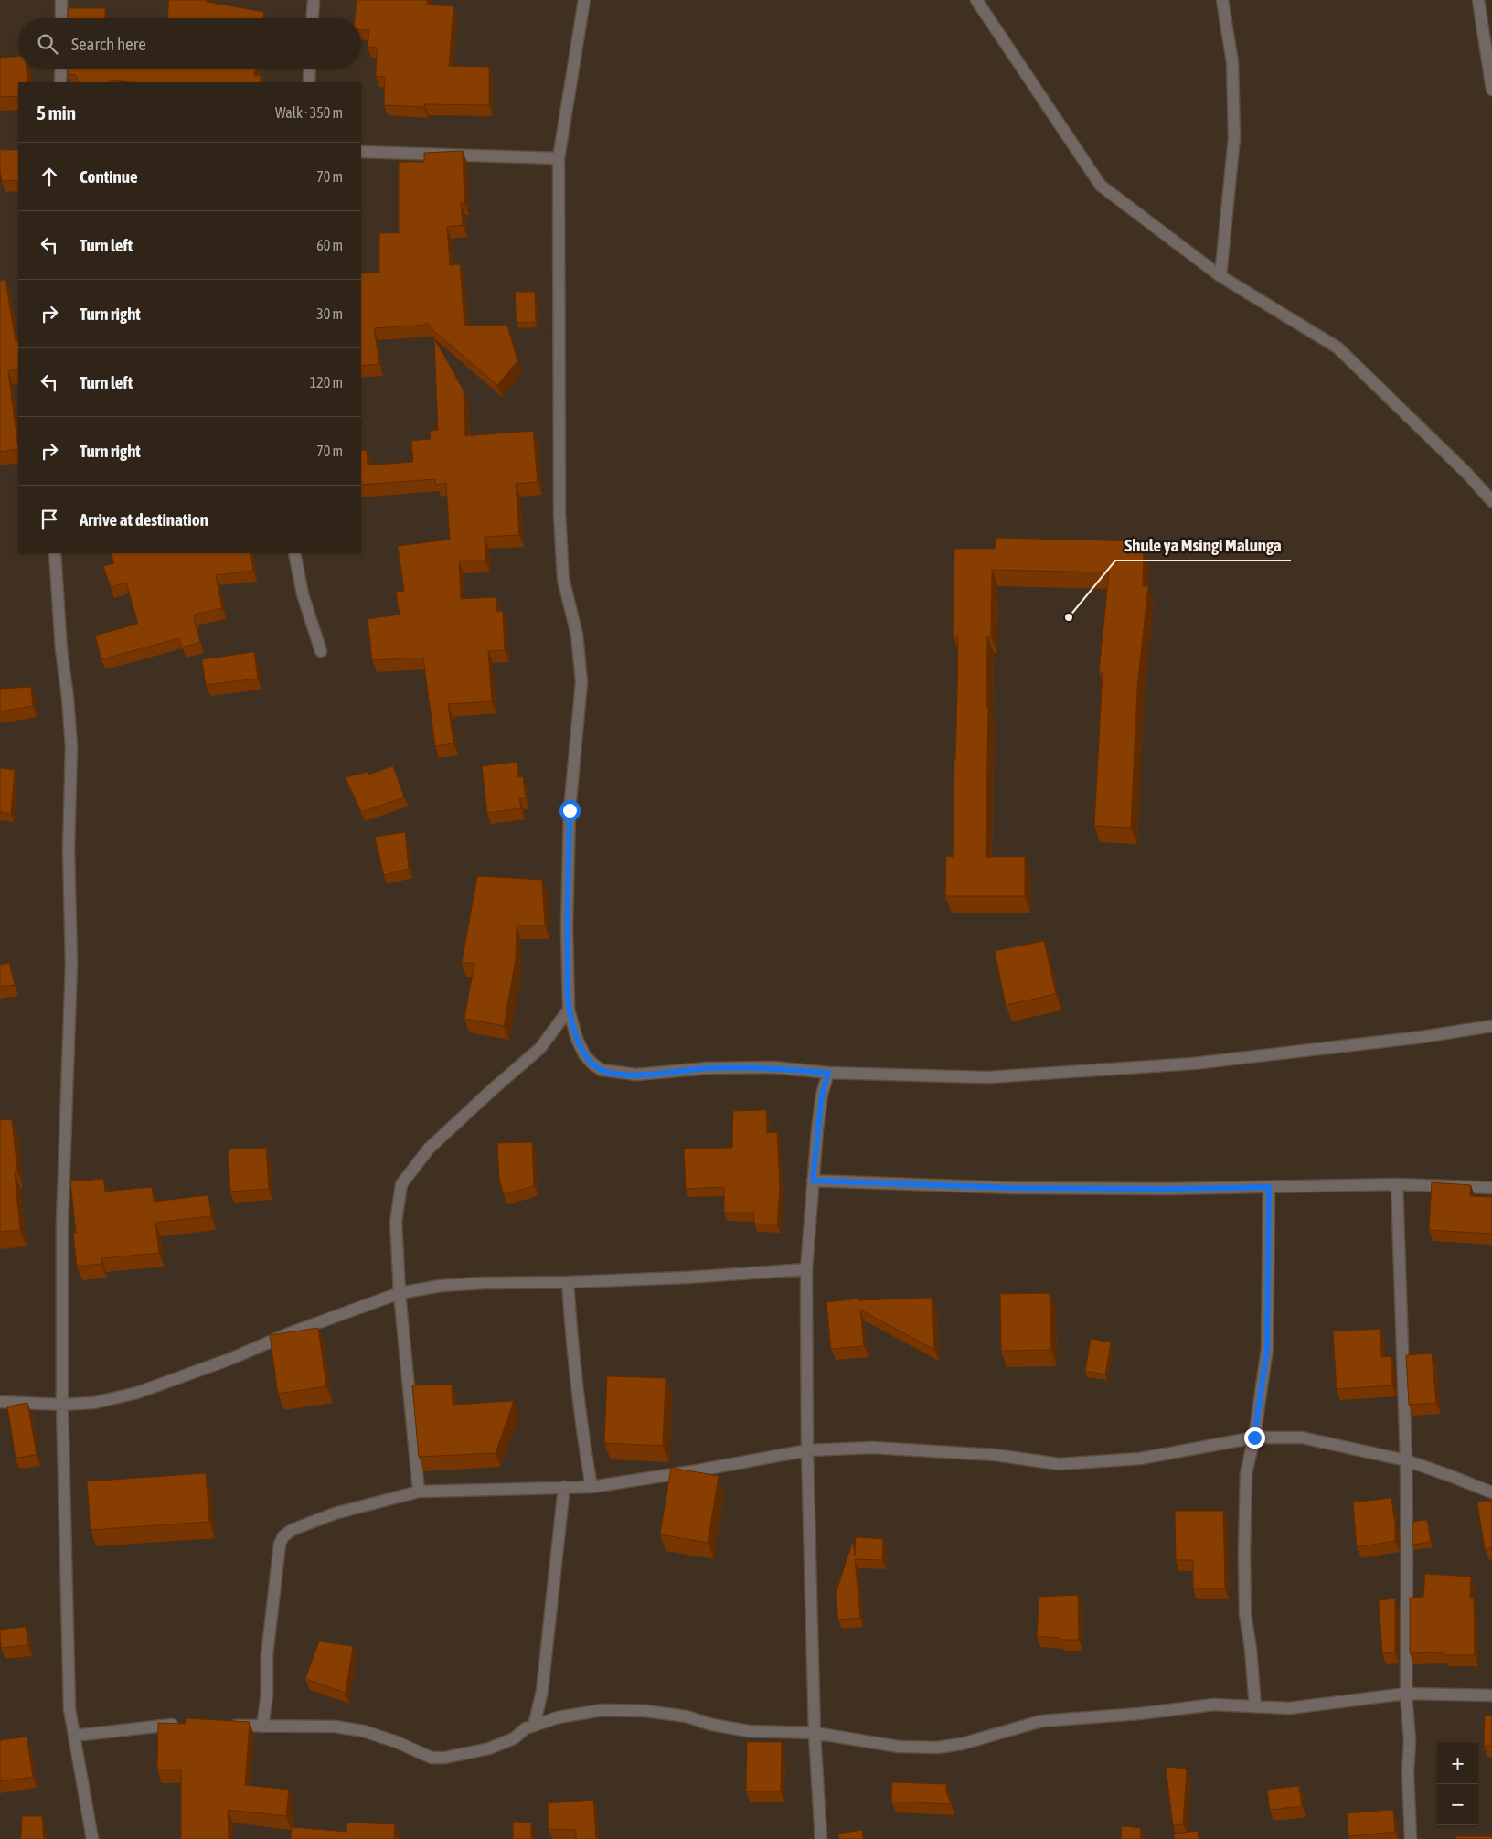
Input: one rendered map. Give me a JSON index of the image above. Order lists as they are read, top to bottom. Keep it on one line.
{"places":["Shule ya Msingi Malunga"],"page":{"search":"Search here","heading":["5 min","Walk · 350 m"],"list":[["Continue","70 m"],["Turn left","60 m"],["Turn right","30 m"],["Turn left","120 m"],["Turn right","70 m"],"Arrive at destination"],"map_buttons":["+","−"]}}
